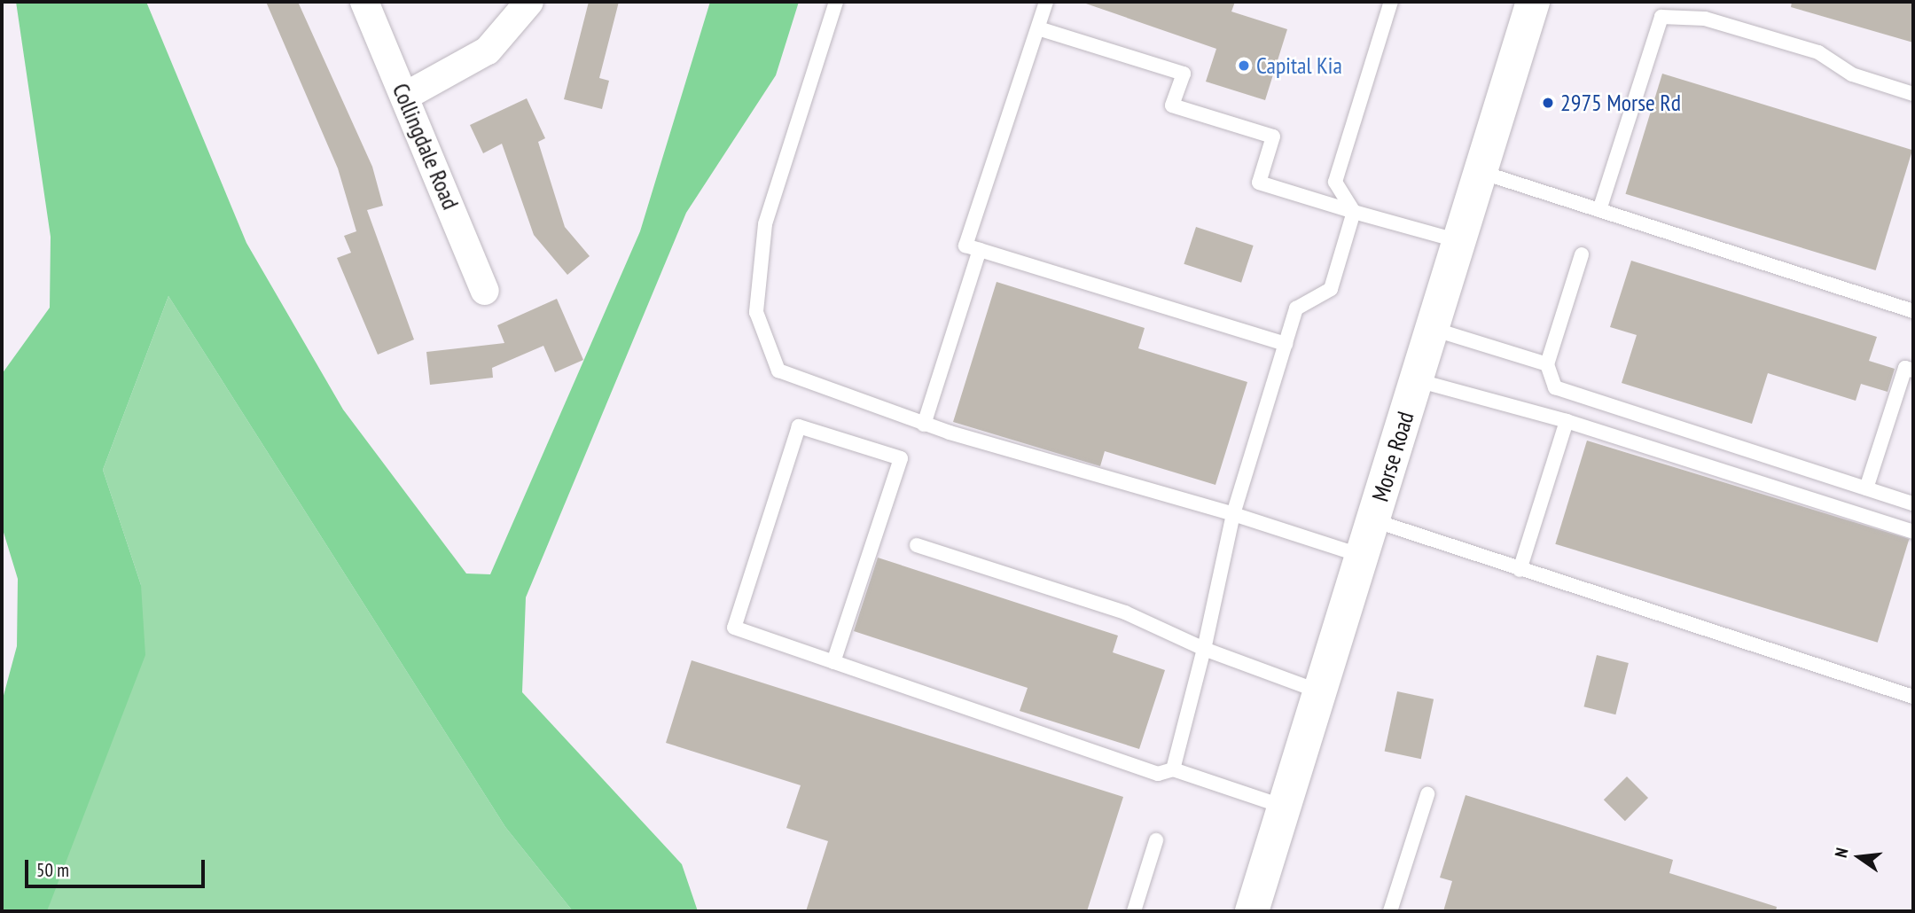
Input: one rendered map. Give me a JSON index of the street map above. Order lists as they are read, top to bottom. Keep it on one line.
{"streets":{"main road":["Morse Road"],"street":["Collingdale Road"]},"places":["Capital Kia","2975 Morse Rd"],"scale_bar":"50 m","north":"left"}
